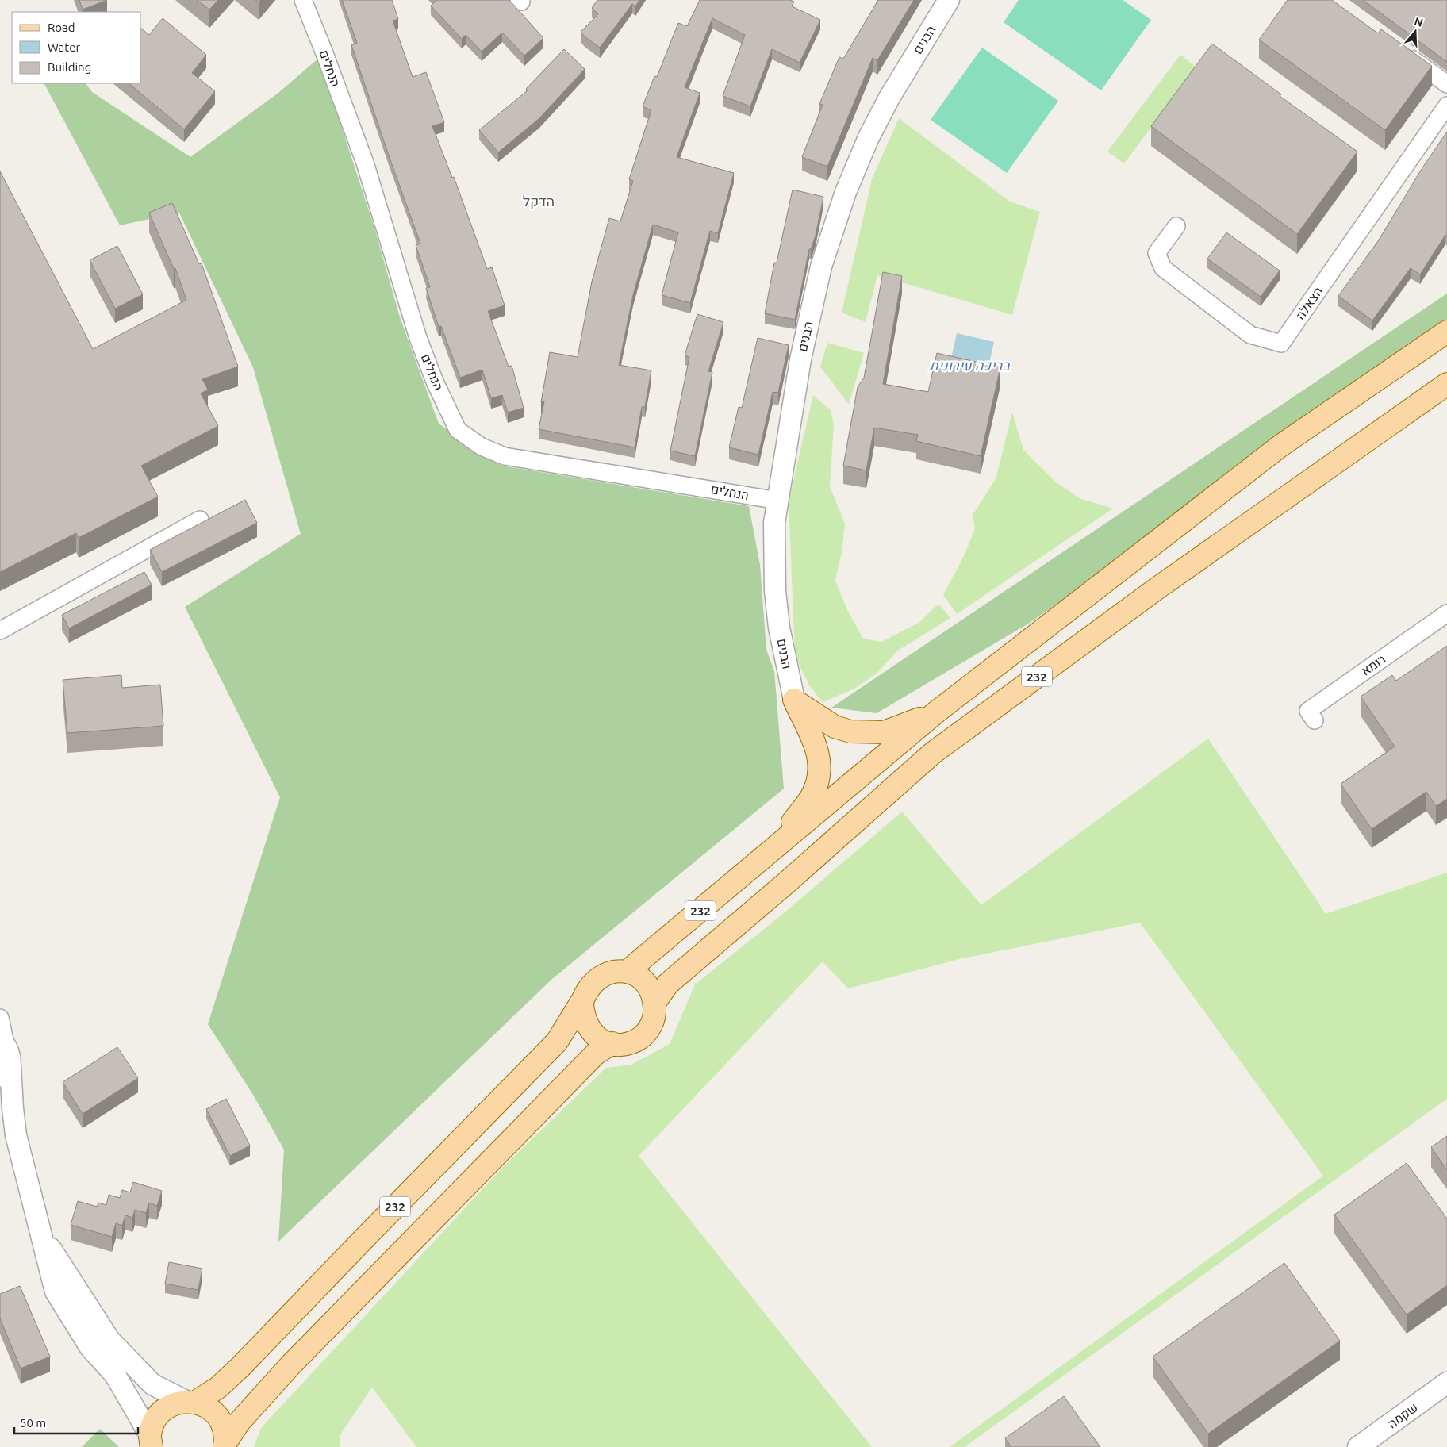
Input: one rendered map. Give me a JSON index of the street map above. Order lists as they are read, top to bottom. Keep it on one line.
{"streets":{"main road":["232"],"street":["הבנים","הנחלים","הצאלה","רומא","שקמה"]},"crossings":[["הבנים","הנחלים"]],"districts":["הדקל"],"water":["בריכה עירונית"],"legend":["Road","Water","Building"],"scale_bar":"50 m","north":"top"}
